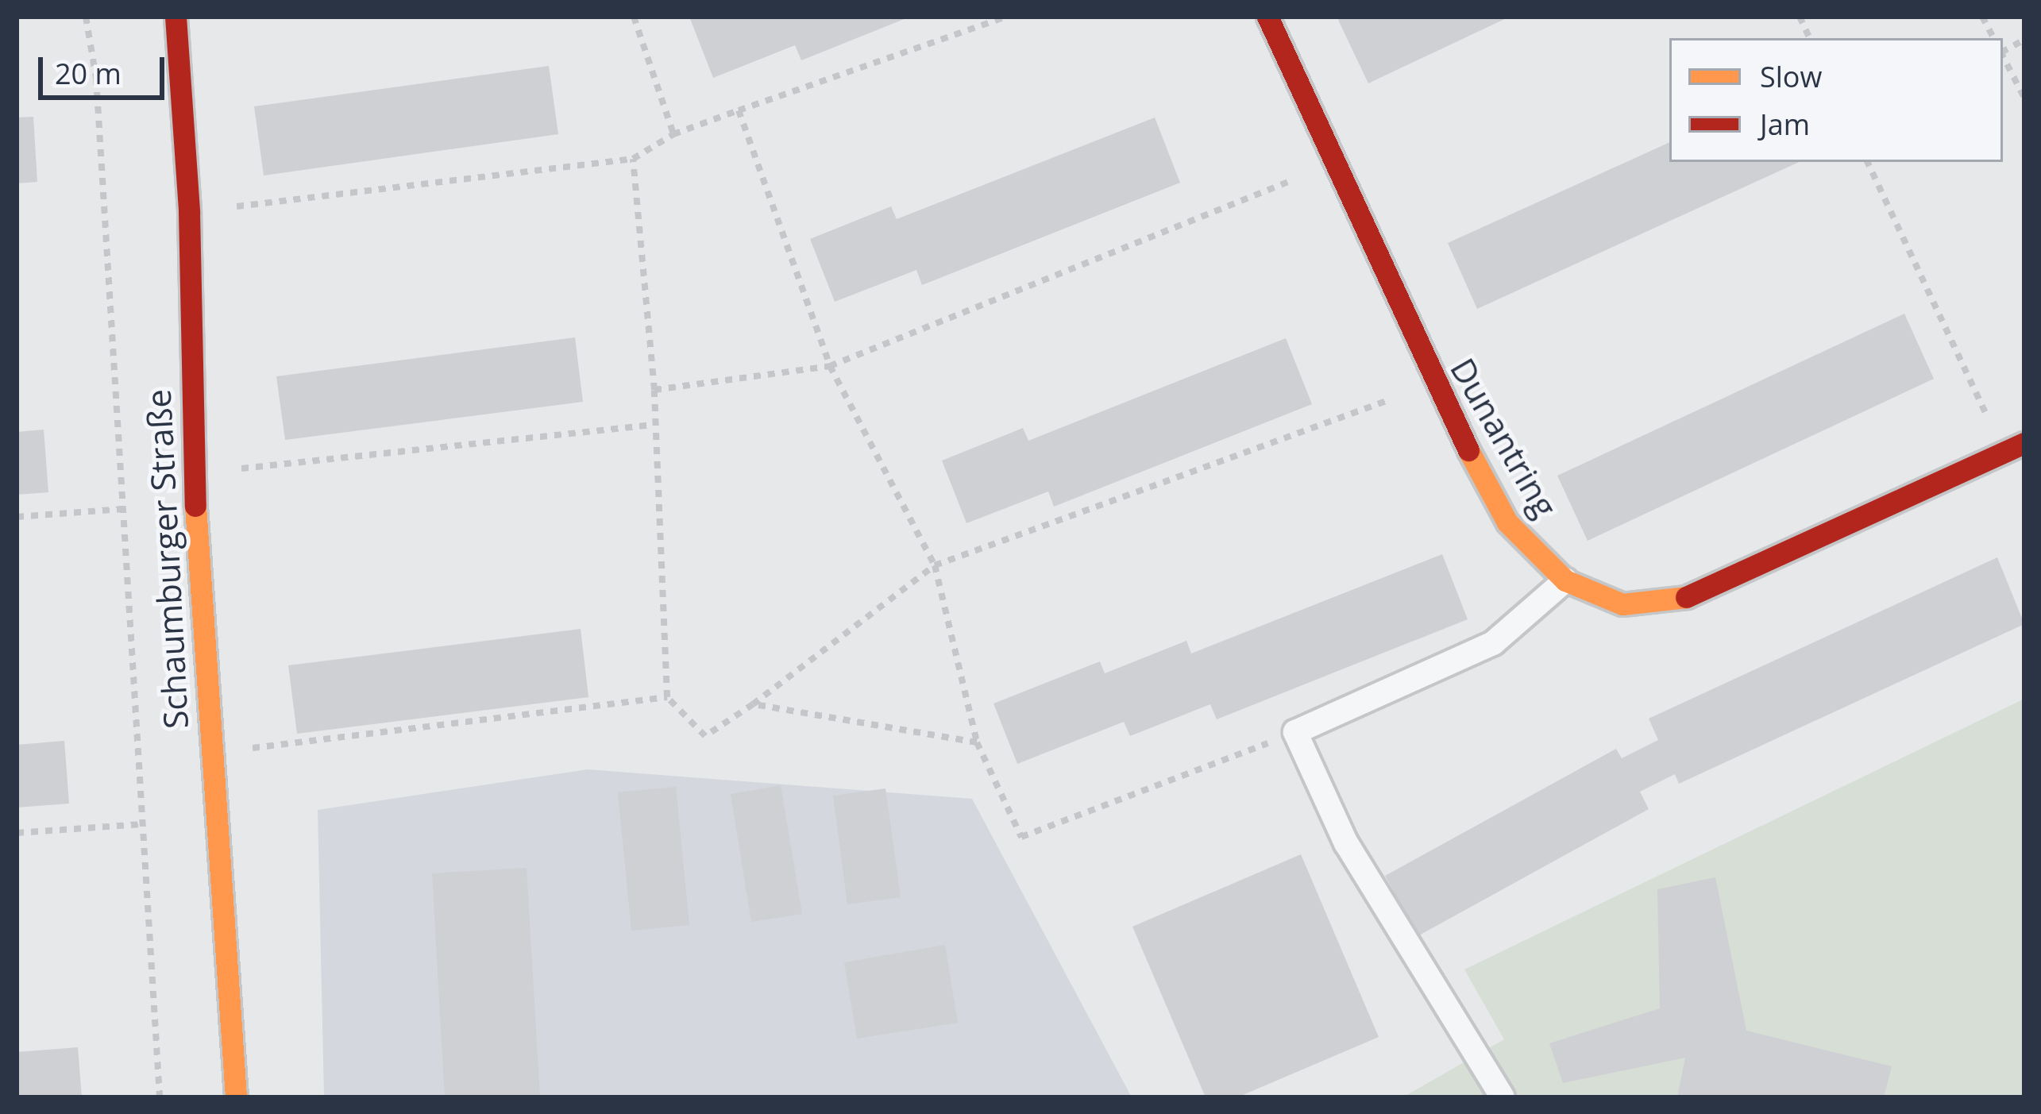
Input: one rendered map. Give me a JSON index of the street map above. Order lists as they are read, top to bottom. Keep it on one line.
{"streets":{"street":["Dunantring","Schaumburger Straße"]},"legend":["Slow","Jam"],"scale_bar":"20 m"}
